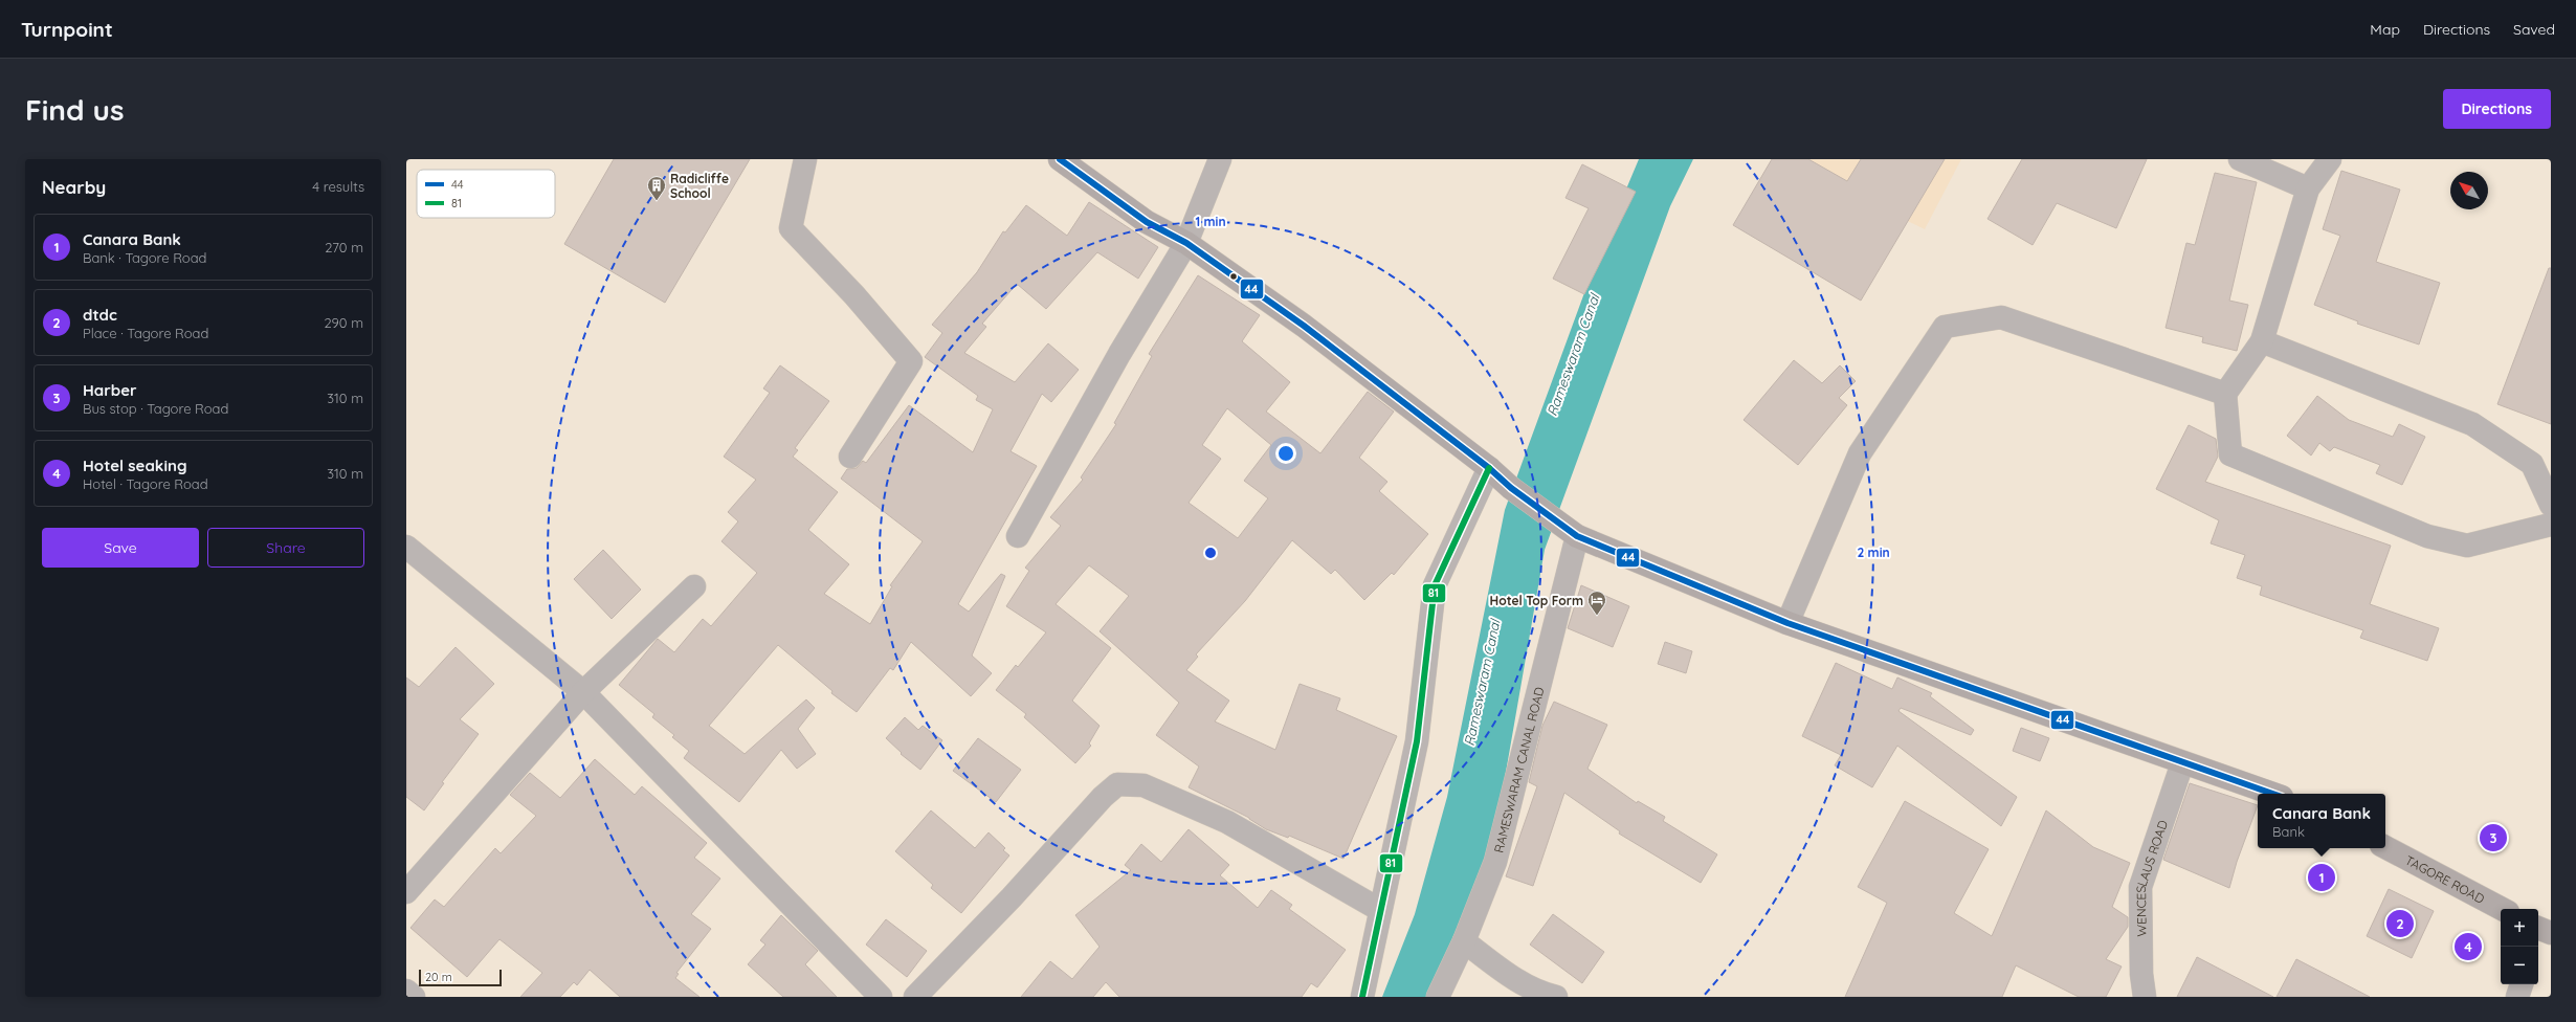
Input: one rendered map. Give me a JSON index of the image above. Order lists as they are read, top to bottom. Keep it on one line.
{"streets":{"main road":["TAGORE ROAD"],"street":["RAMESWARAM CANAL ROAD","WENCESLAUS ROAD"]},"water":["Rameswaram Canal"],"places":{"building":["Radicliffe School"],"hotel":["Hotel Top Form"]},"lines":["transit line 44","transit line 81"],"legend":["44","81"],"scale_bar":"20 m","north":"top left","page":{"header":"Turnpoint","nav":["Map","Directions","Saved"],"buttons":["Directions",["Save","Share"]],"title":"Find us","heading":["Nearby","4 results"],"list":[{"mark":"1","name":"Canara Bank","note":"Bank · Tagore Road","value":"270 m"},{"mark":"2","name":"dtdc","note":"Place · Tagore Road","value":"290 m"},{"mark":"3","name":"Harber","note":"Bus stop · Tagore Road","value":"310 m"},{"mark":"4","name":"Hotel seaking","note":"Hotel · Tagore Road","value":"310 m"}],"popup":["Canara Bank","Bank"],"pins":["3","1","2","4"],"map_buttons":["+","−"],"scale":"20 m"},"rings":["1 min","2 min"]}
